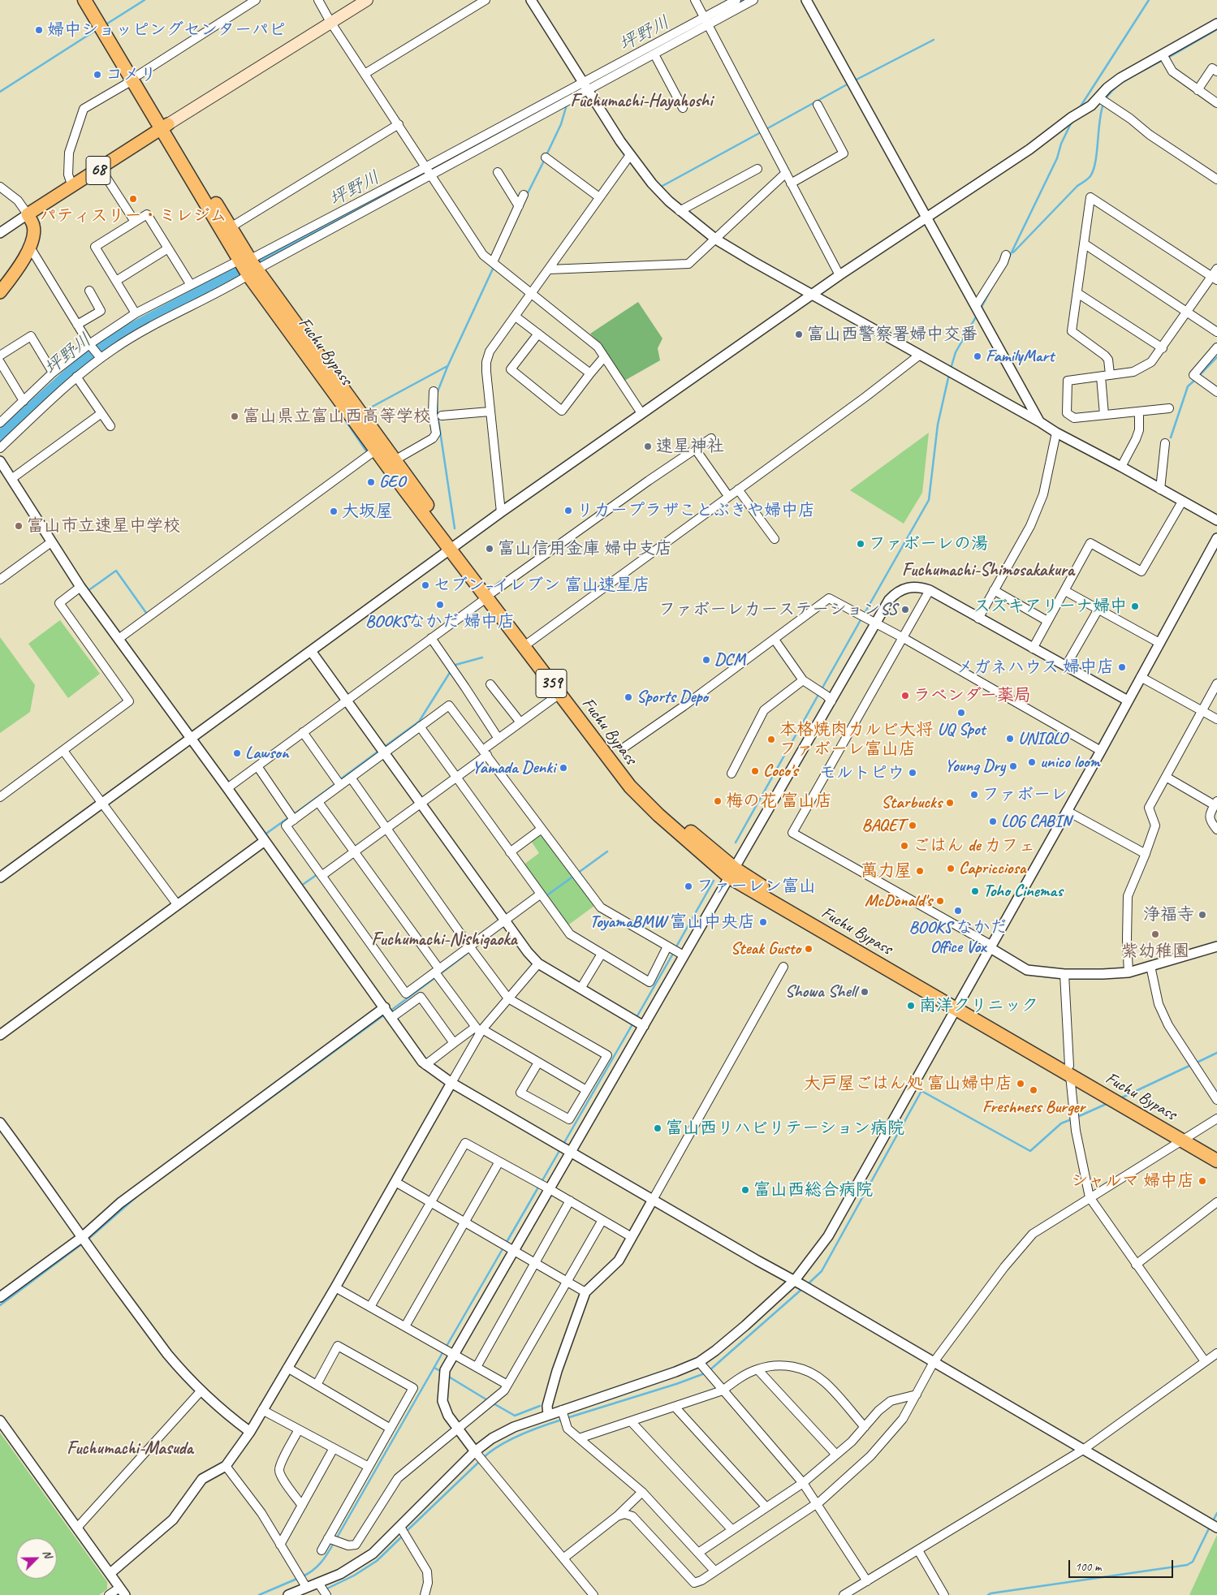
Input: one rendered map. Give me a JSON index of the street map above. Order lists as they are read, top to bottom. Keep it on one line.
{"streets":{"highway":["Fuchu Bypass","359"],"main road":["68"]},"crossings":[["68","Fuchu Bypass"]],"districts":["Fuchumachi-Hayahoshi","Fuchumachi-Shimosakakura","Fuchumachi-Nishigaoka","Fuchumachi-Masuda"],"water":["坪野川"],"places":["婦中ショッピングセンターパピ","コメリ","パティスリー・ミレジム","富山西警察署婦中交番","FamilyMart","富山県立富山西高等学校","速星神社","GEO","リカープラザことぶきや婦中店","大坂屋","富山市立速星中学校","ファボーレの湯","富山信用金庫 婦中支店","セブン−イレブン 富山速星店","BOOKSなかだ 婦中店","スズキアリーナ婦中","ファボーレカーステーションSS","DCM","メガネハウス 婦中店","ラベンダー薬局","Sports Depo","UQ Spot","UNIQLO","本格焼肉カルビ大将 ファボーレ富山店","Lawson","unico loom","Young Dry","Yamada Denki","Coco's","モルトピウ","ファボーレ","梅の花 富山店","Starbucks","LOG CABIN","BAQET","ごはん de カフェ","Capricciosa","萬力屋","ファーレン富山","Toho Cinemas","McDonald's","BOOKS なかだ Office Vox","浄福寺","ToyamaBMW 富山中央店","紫幼稚園","Steak Gusto","Showa Shell","南洋クリニック","大戸屋ごはん処 富山婦中店","Freshness Burger","富山西リハビリテーション病院","シャルマ 婦中店","富山西総合病院"],"scale_bar":"100 m","north":"top right"}
